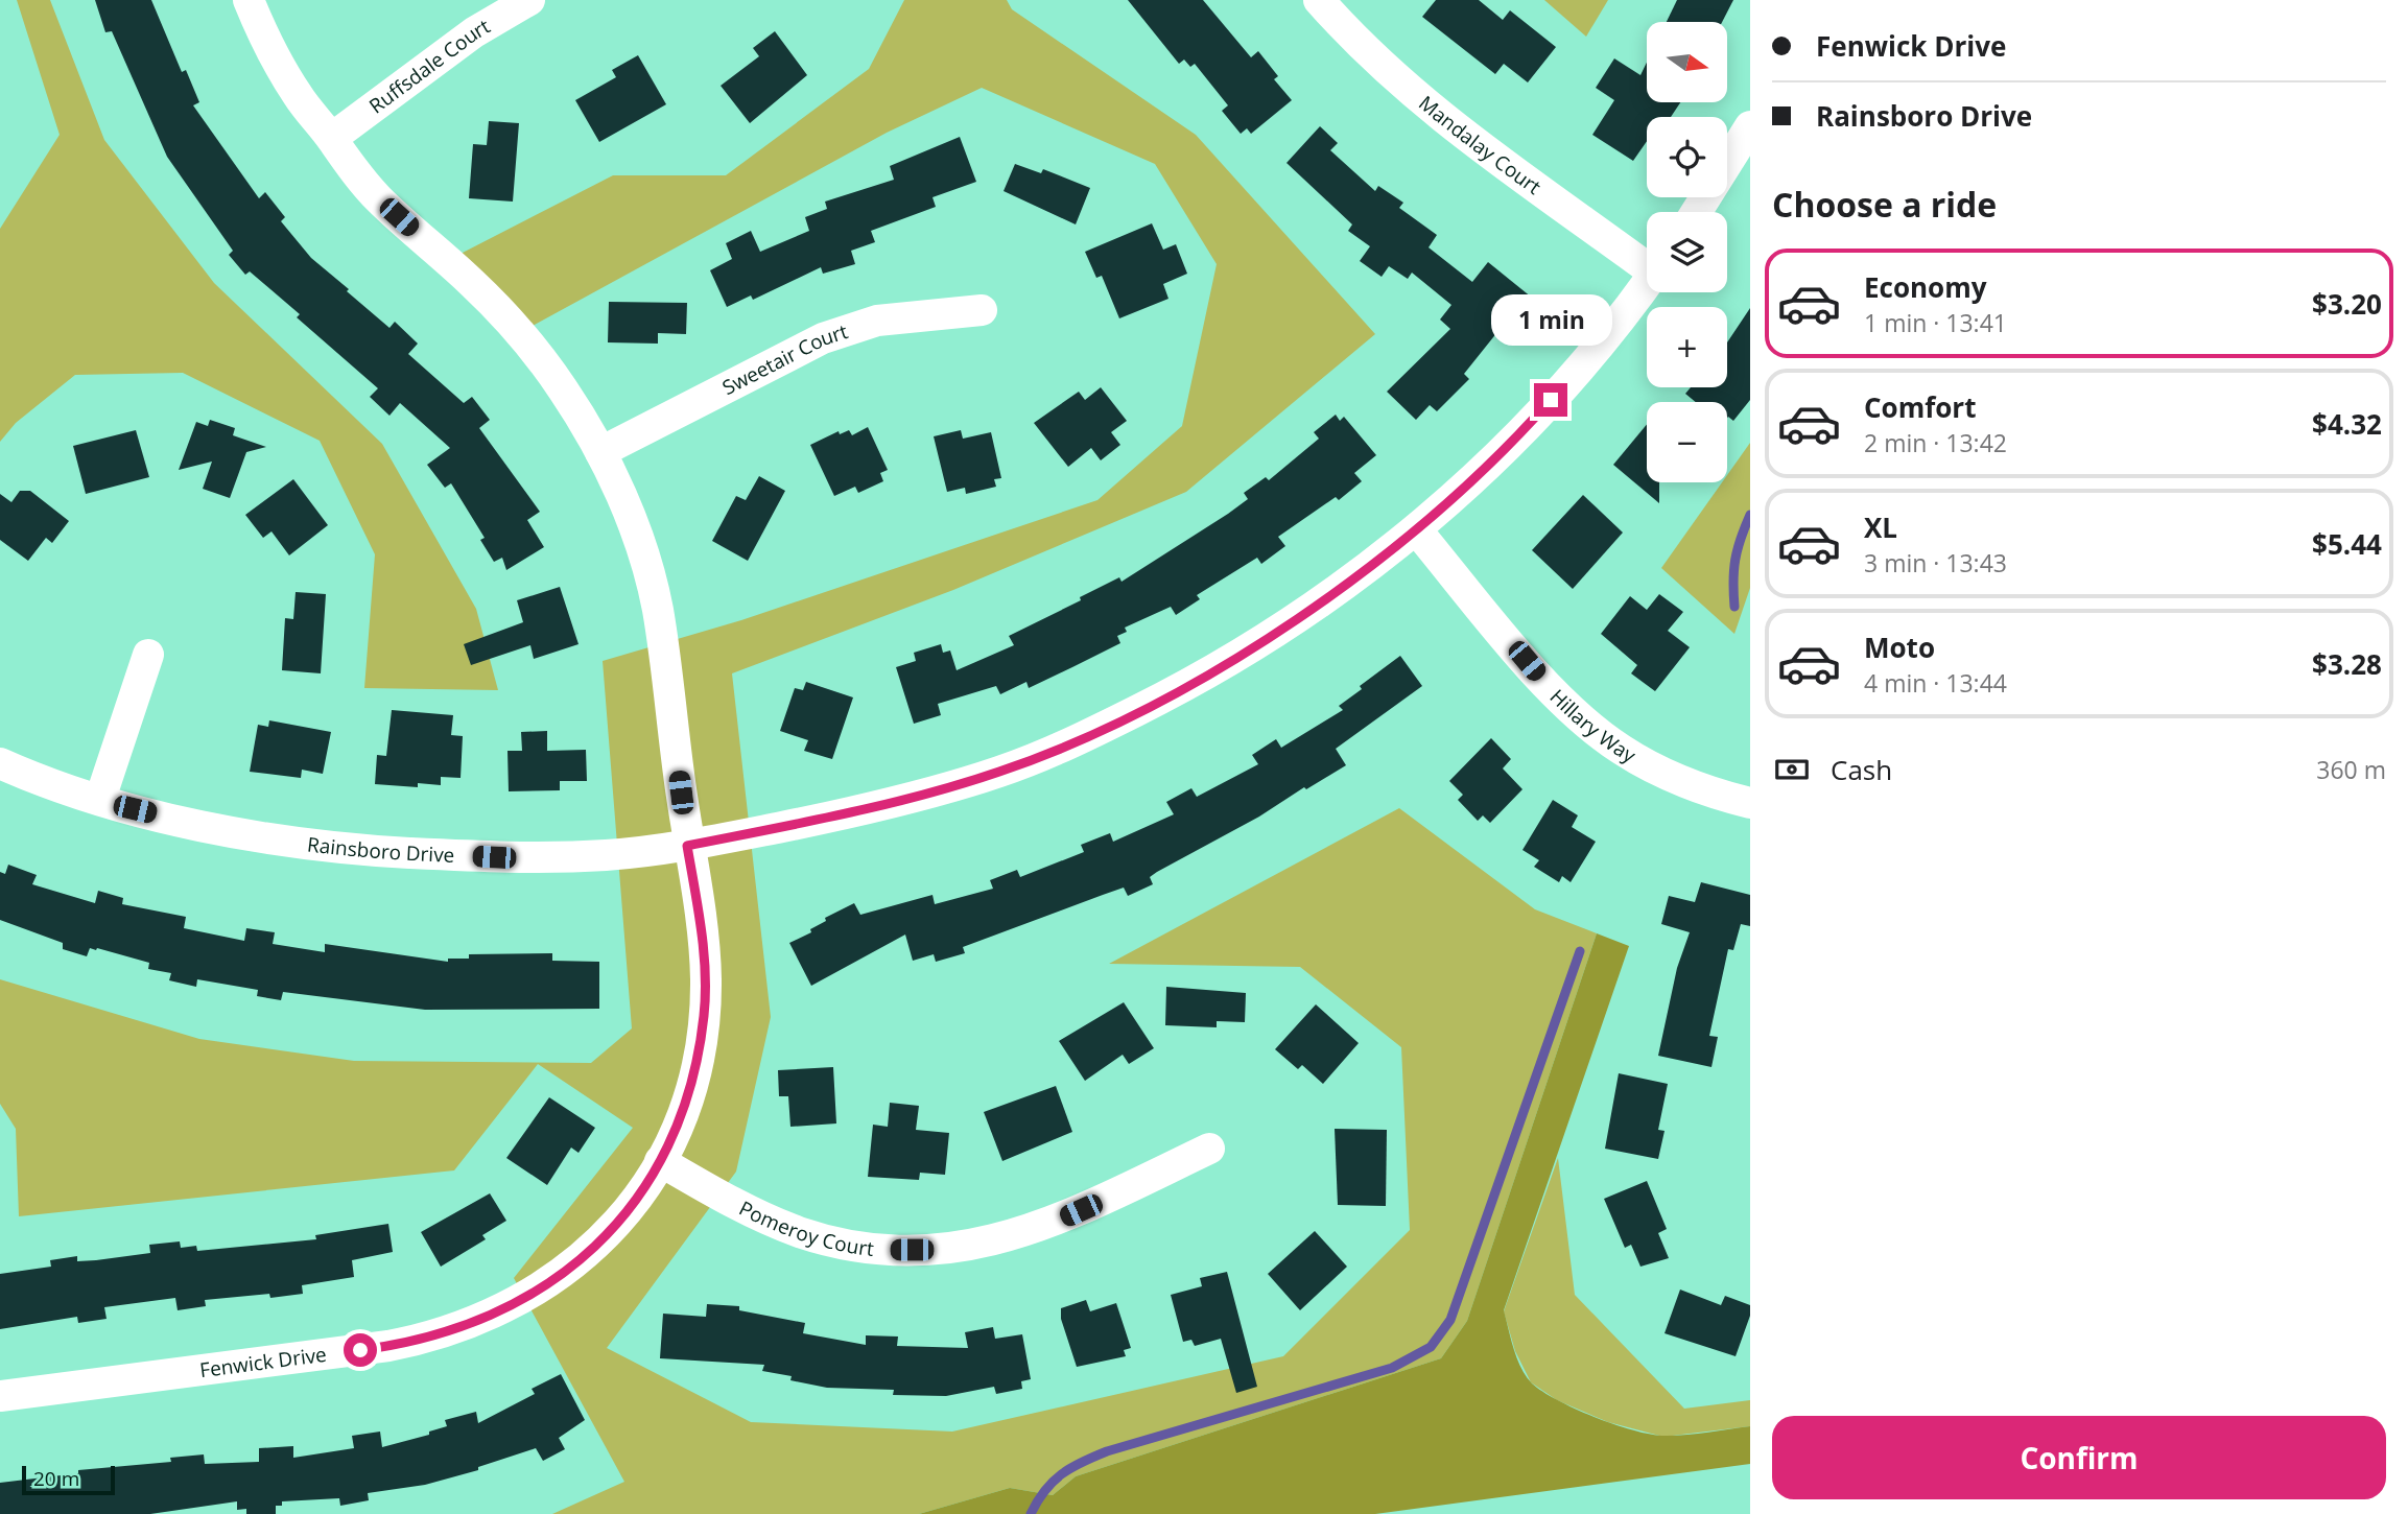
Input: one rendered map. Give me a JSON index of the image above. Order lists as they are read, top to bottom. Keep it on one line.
{"streets":{"street":["Ruffsdale Court","Mandalay Court","Sweetair Court","Hillary Way","Rainsboro Drive","Pomeroy Court","Fenwick Drive"]},"crossings":[["Ruffsdale Court","Fenwick Drive"],["Sweetair Court","Fenwick Drive"],["Hillary Way","Rainsboro Drive"],["Rainsboro Drive","Fenwick Drive"],["Pomeroy Court","Fenwick Drive"]],"scale_bar":"20 m","north":"right","page":{"banner":["Fenwick Drive","Rainsboro Drive"],"map_buttons":["+","−"],"heading":"Choose a ride","list":[{"name":"Economy","note":"1 min · 13:41","value":"$3.20"},{"name":"Comfort","note":"2 min · 13:42","value":"$4.32"},{"name":"XL","note":"3 min · 13:43","value":"$5.44"},{"name":"Moto","note":"4 min · 13:44","value":"$3.28"}],"bubble":"1 min","pay":["Cash","360 m"],"buttons":"Confirm","scale":"20 m"}}
